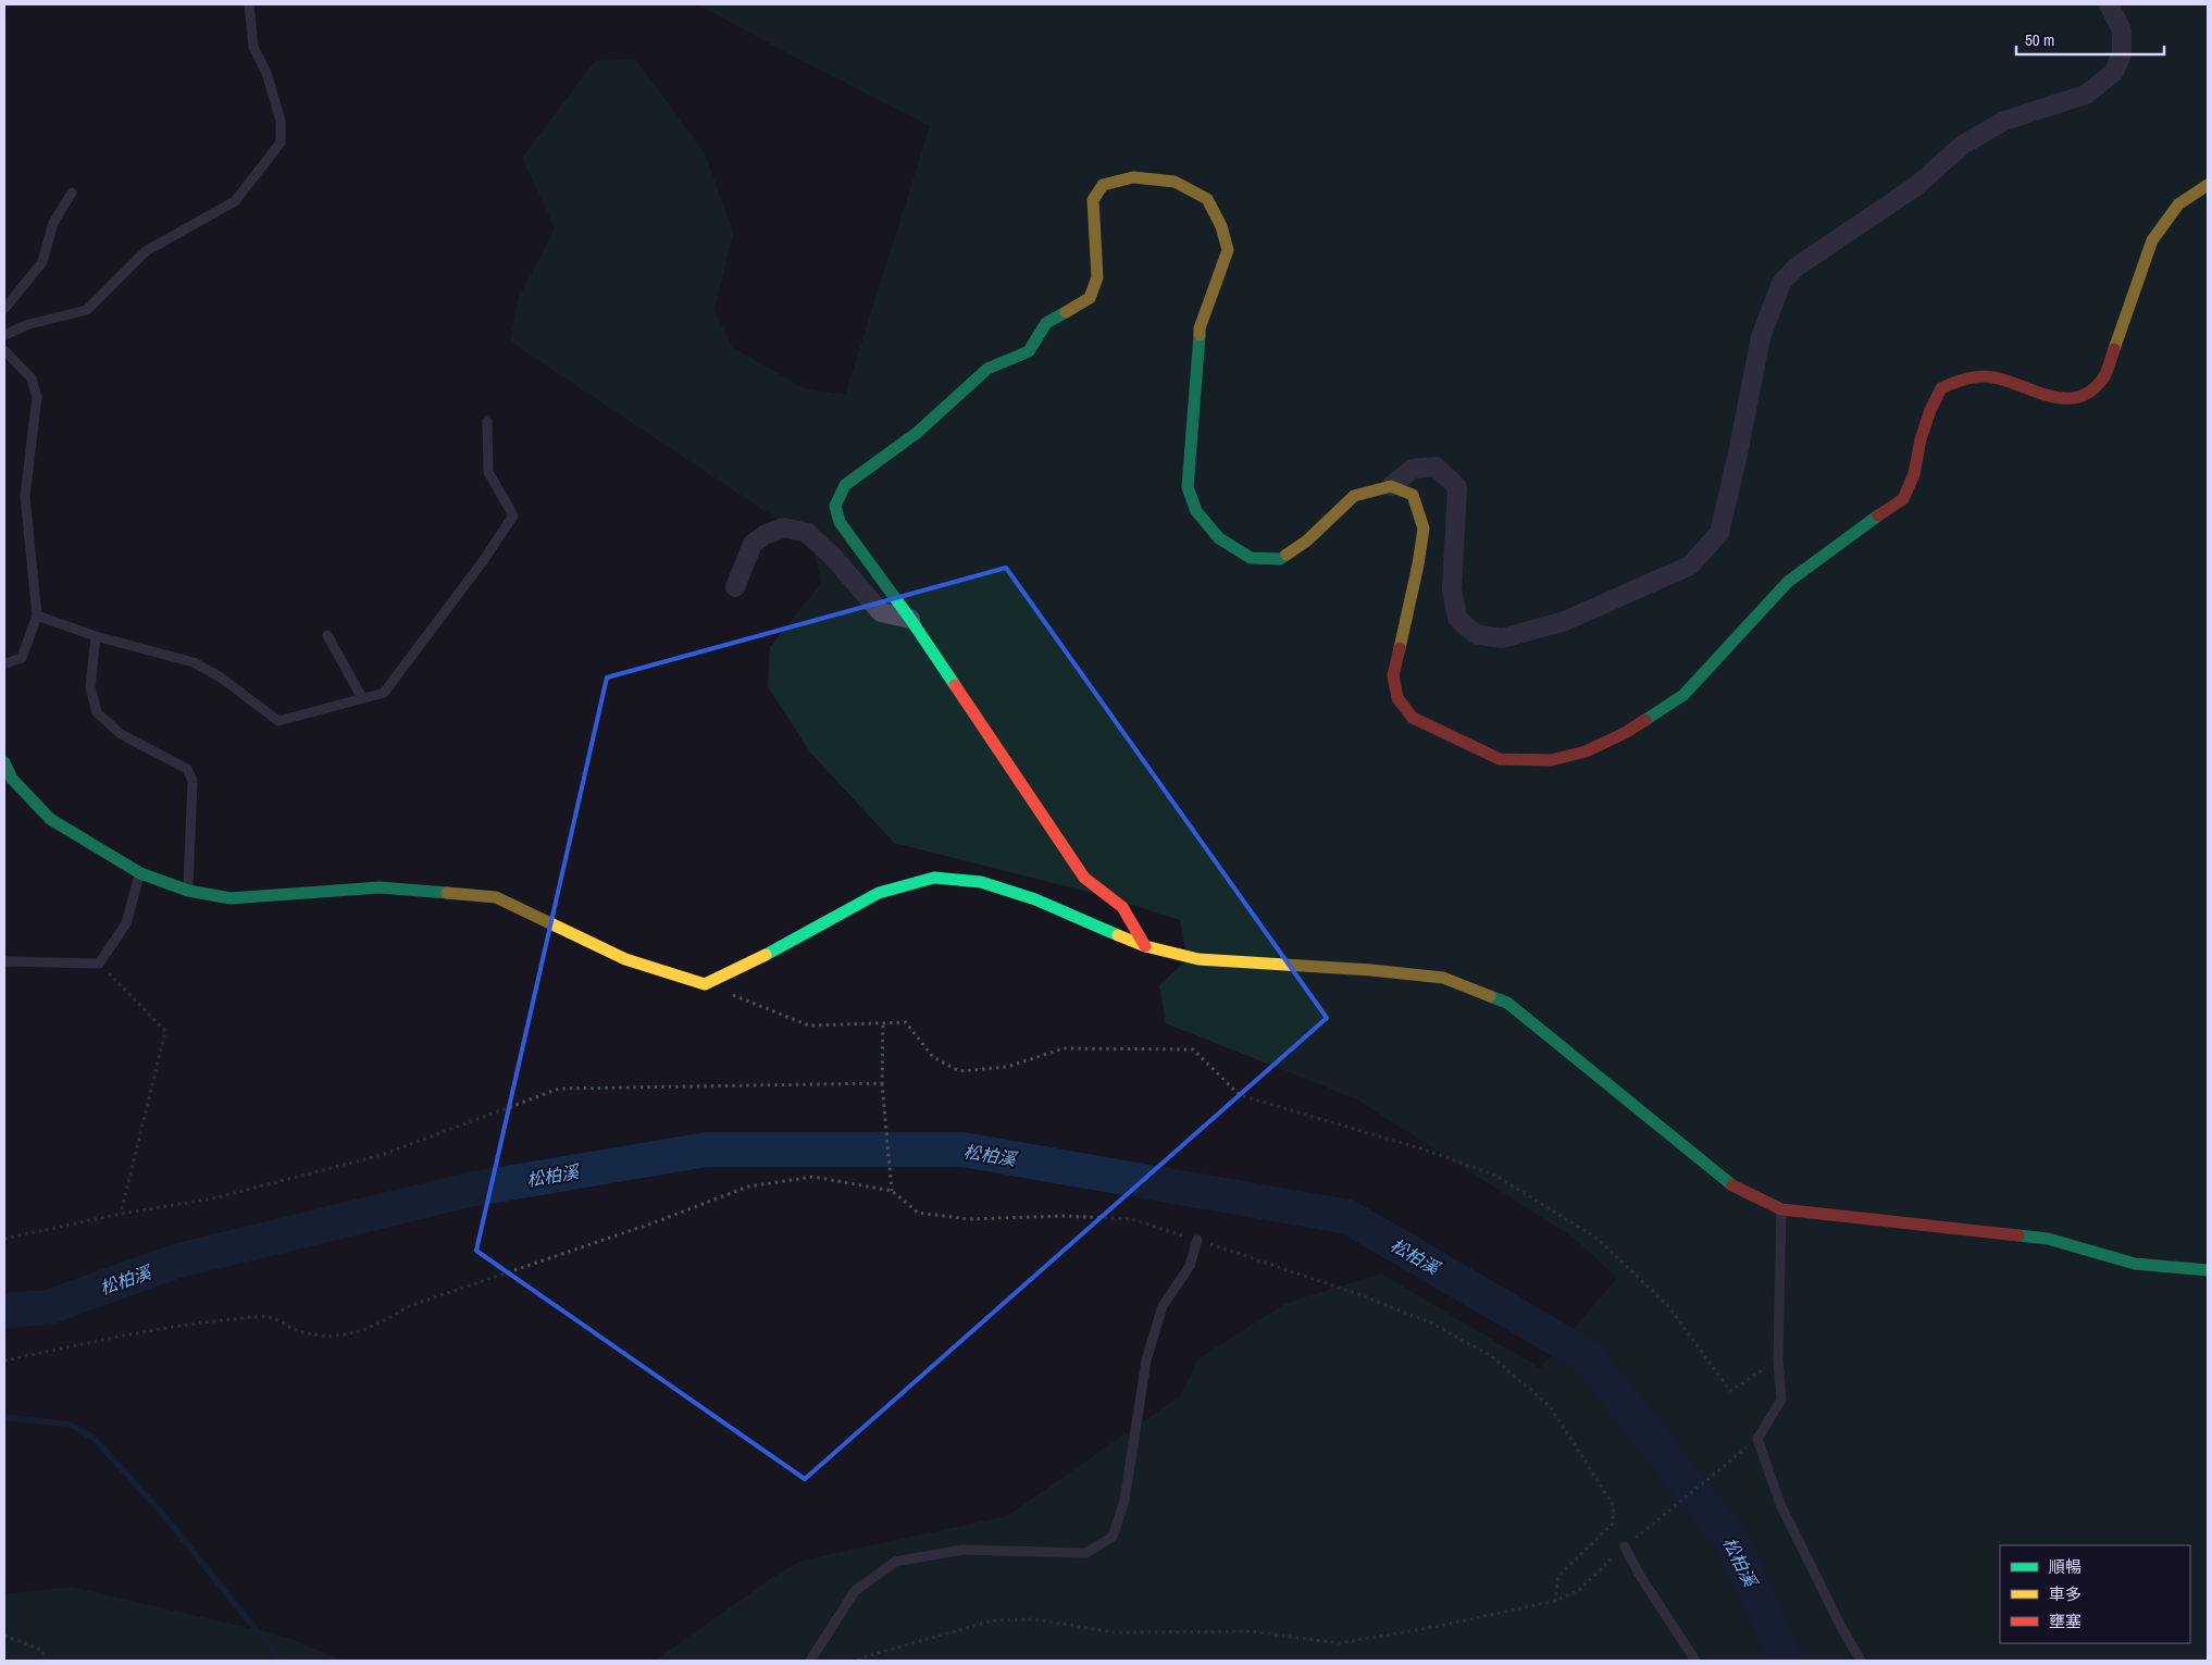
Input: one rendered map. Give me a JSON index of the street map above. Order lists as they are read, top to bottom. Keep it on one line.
{"water":["松柏溪"],"legend":["順暢","車多","壅塞"],"scale_bar":"50 m"}
